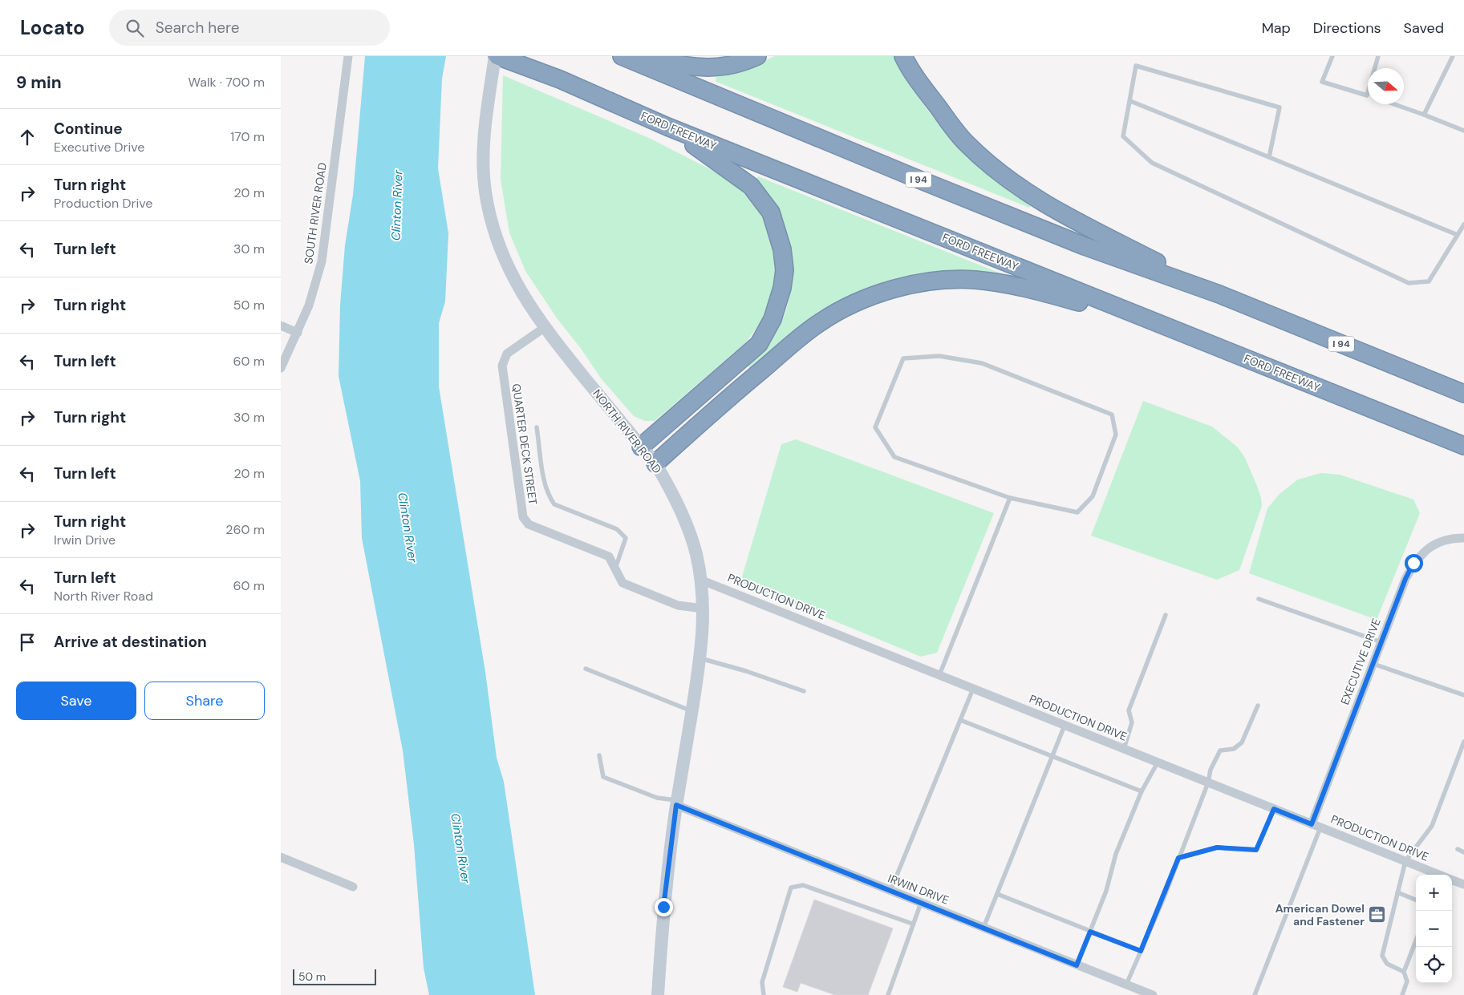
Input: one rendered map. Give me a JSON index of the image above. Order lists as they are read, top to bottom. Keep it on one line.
{"streets":{"highway":["FORD FREEWAY","I 94"],"street":["SOUTH RIVER ROAD","NORTH RIVER ROAD","QUARTER DECK STREET","PRODUCTION DRIVE","EXECUTIVE DRIVE","IRWIN DRIVE"]},"crossings":[["FORD FREEWAY","NORTH RIVER ROAD"],["NORTH RIVER ROAD","QUARTER DECK STREET"],["NORTH RIVER ROAD","PRODUCTION DRIVE"],["NORTH RIVER ROAD","IRWIN DRIVE"],["PRODUCTION DRIVE","EXECUTIVE DRIVE"]],"water":["Clinton River"],"places":{"office":["American Dowel and Fastener"]},"scale_bar":"50 m","north":"right","page":{"header":"Locato","search":"Search here","nav":["Map","Directions","Saved"],"heading":["9 min","Walk · 700 m"],"list":[["Continue","Executive Drive","170 m"],["Turn right","Production Drive","20 m"],["Turn left","30 m"],["Turn right","50 m"],["Turn left","60 m"],["Turn right","30 m"],["Turn left","20 m"],["Turn right","Irwin Drive","260 m"],["Turn left","North River Road","60 m"],"Arrive at destination"],"buttons":["Save","Share"],"map_buttons":["+","−"],"scale":"50 m"}}
